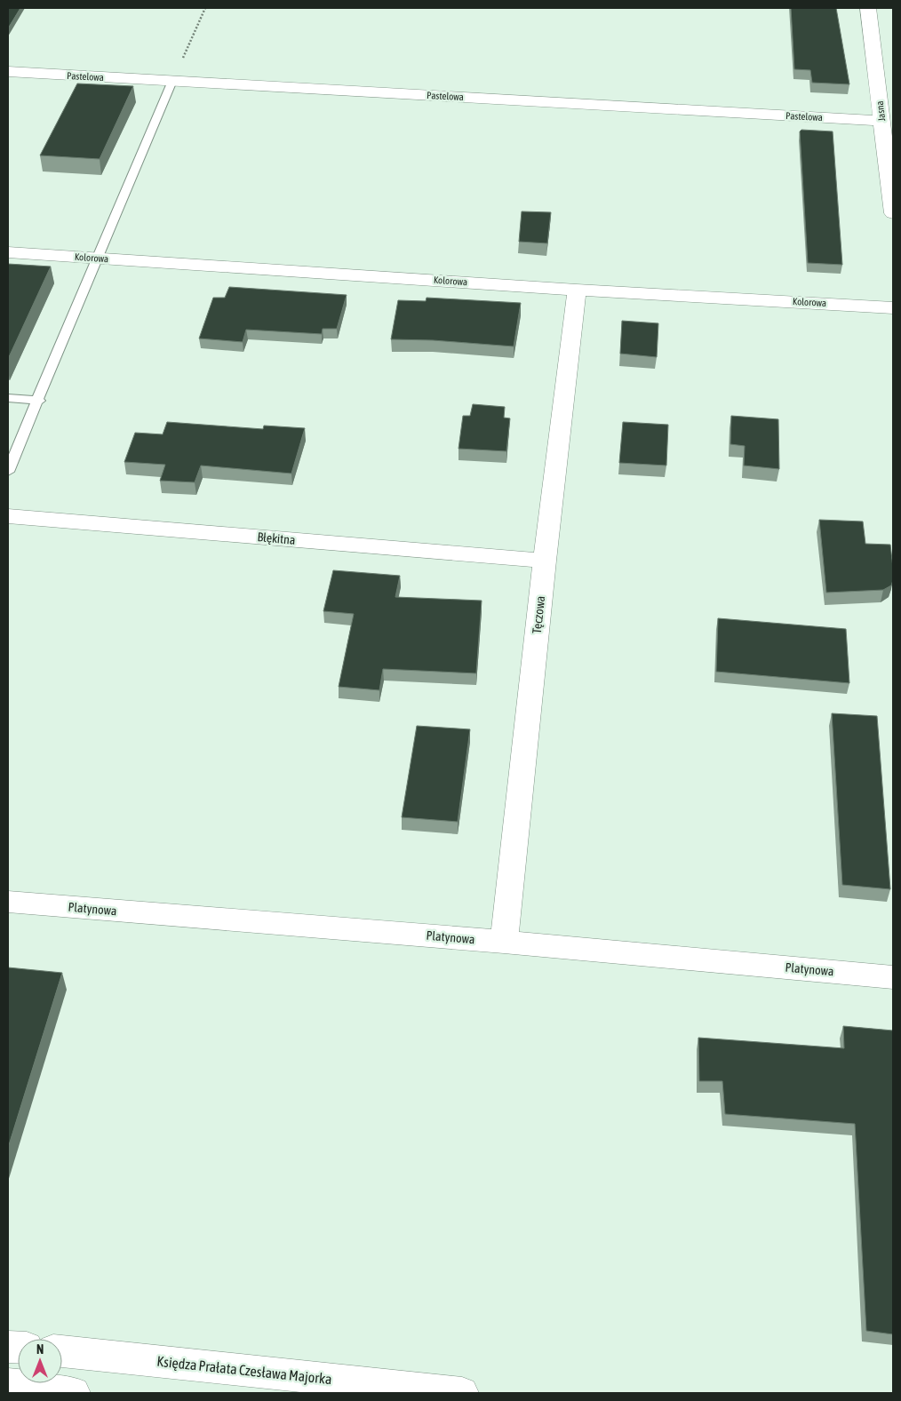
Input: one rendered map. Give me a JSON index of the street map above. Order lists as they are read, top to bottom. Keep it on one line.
{"streets":{"street":["Pastelowa","Jasna","Kolorowa","Błękitna","Tęczowa","Platynowa","Księdza Prałata Czesława Majorka"]},"crossings":[["Pastelowa","Jasna"],["Kolorowa","Tęczowa"],["Błękitna","Tęczowa"],["Tęczowa","Platynowa"]],"north":"top"}
